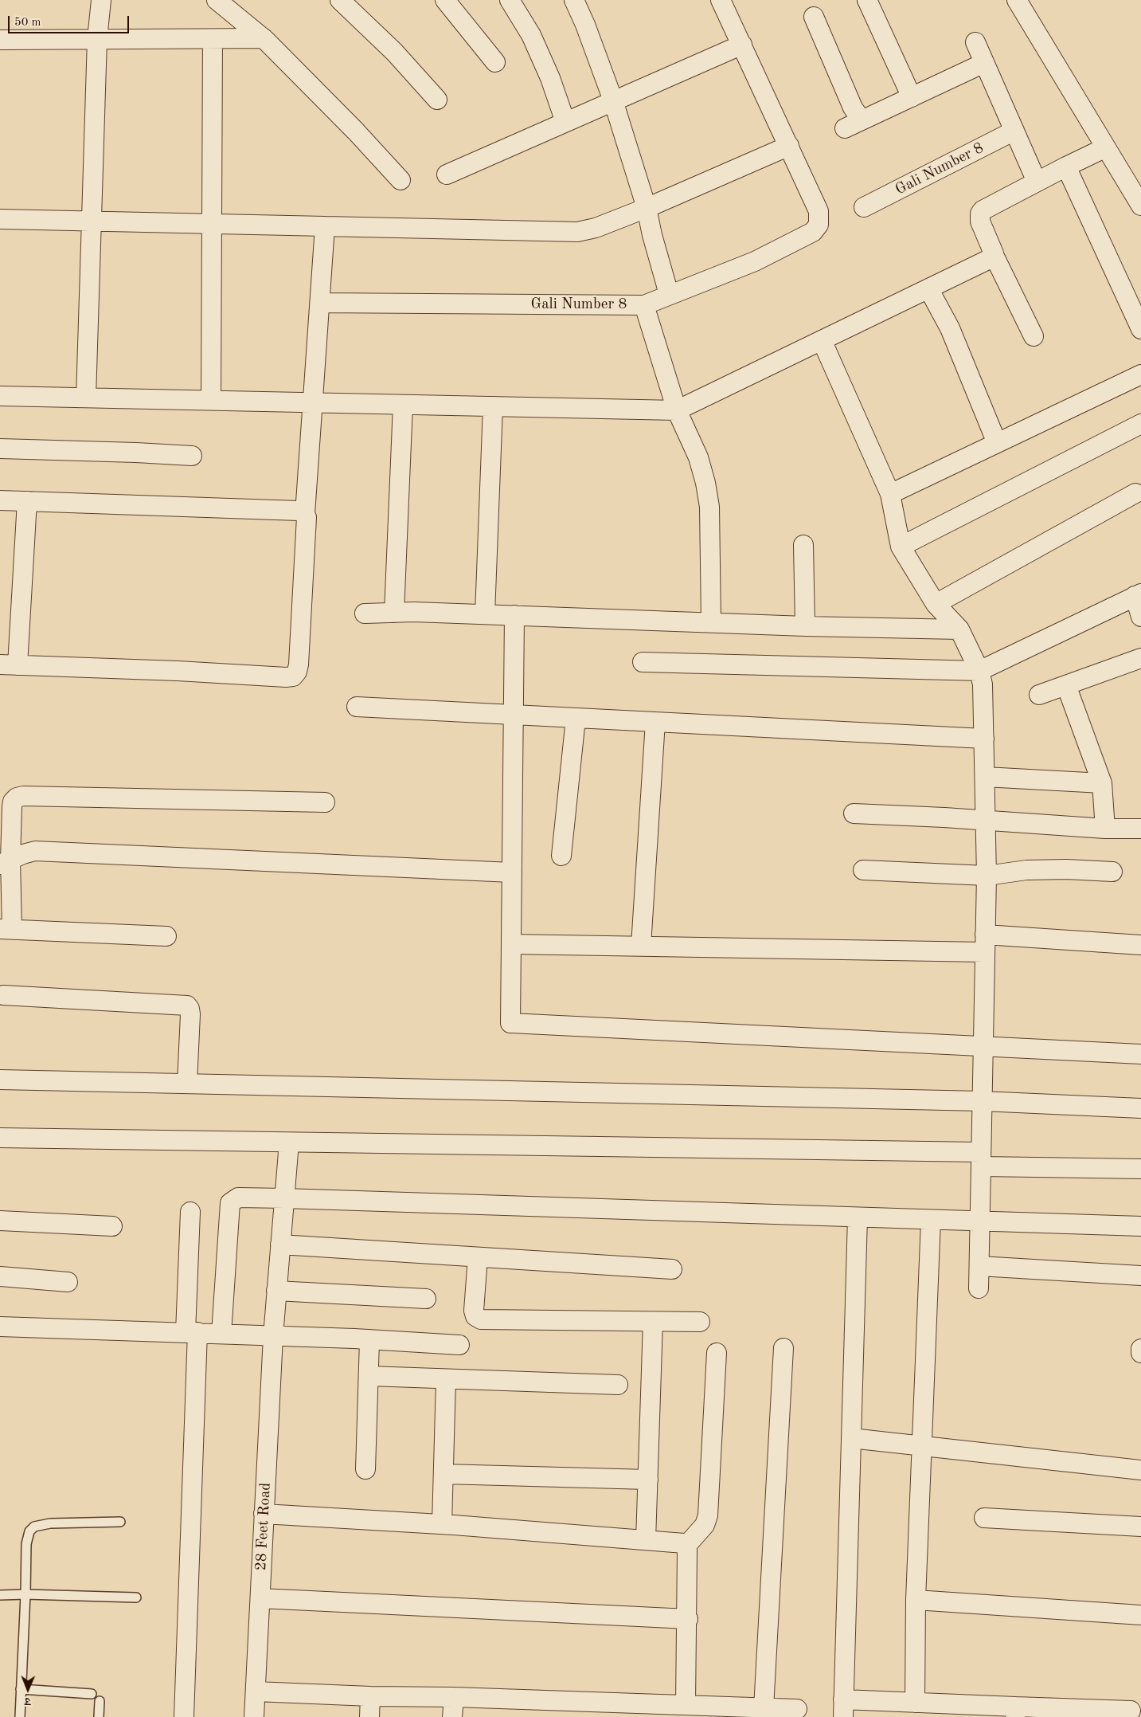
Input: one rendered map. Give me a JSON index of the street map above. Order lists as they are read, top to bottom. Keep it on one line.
{"streets":{"street":["Gali Number 8","28 Feet Road"]},"scale_bar":"50 m","north":"bottom"}
